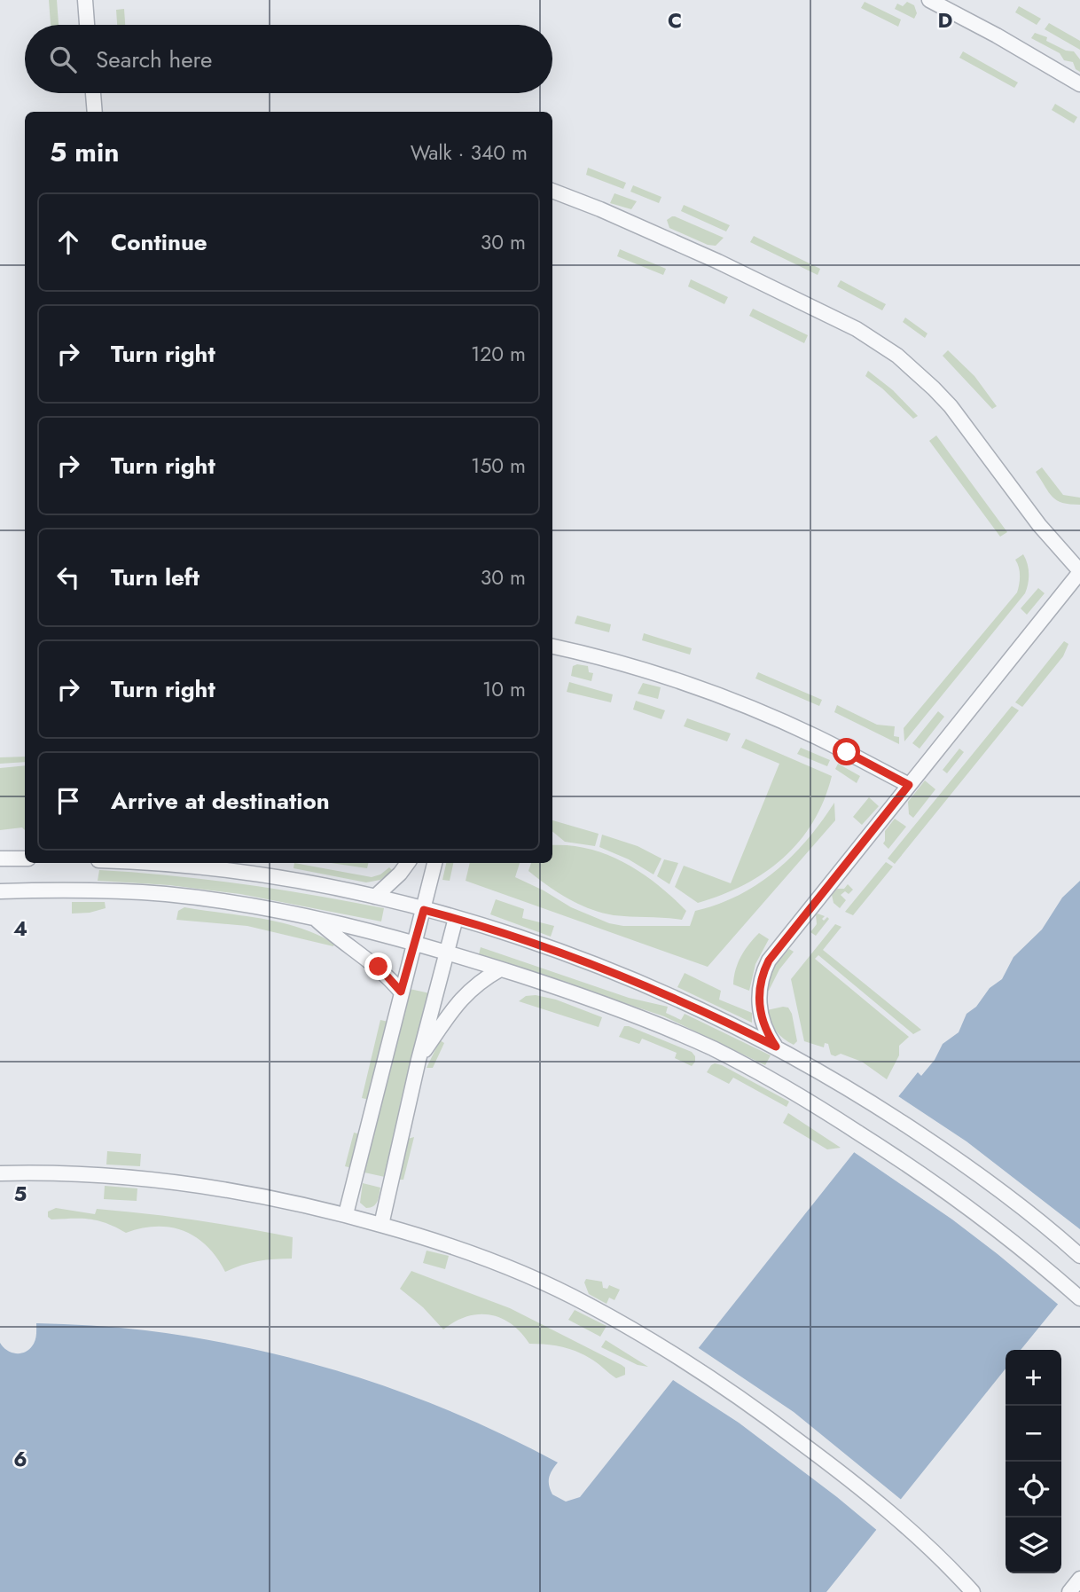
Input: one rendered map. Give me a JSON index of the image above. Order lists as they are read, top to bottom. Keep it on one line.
{"page":{"search":"Search here","heading":["5 min","Walk · 340 m"],"list":[["Continue","30 m"],["Turn right","120 m"],["Turn right","150 m"],["Turn left","30 m"],["Turn right","10 m"],"Arrive at destination"],"map_buttons":["+","−"]},"grid":{"columns":["C","D"],"rows":["4","5","6"]}}
